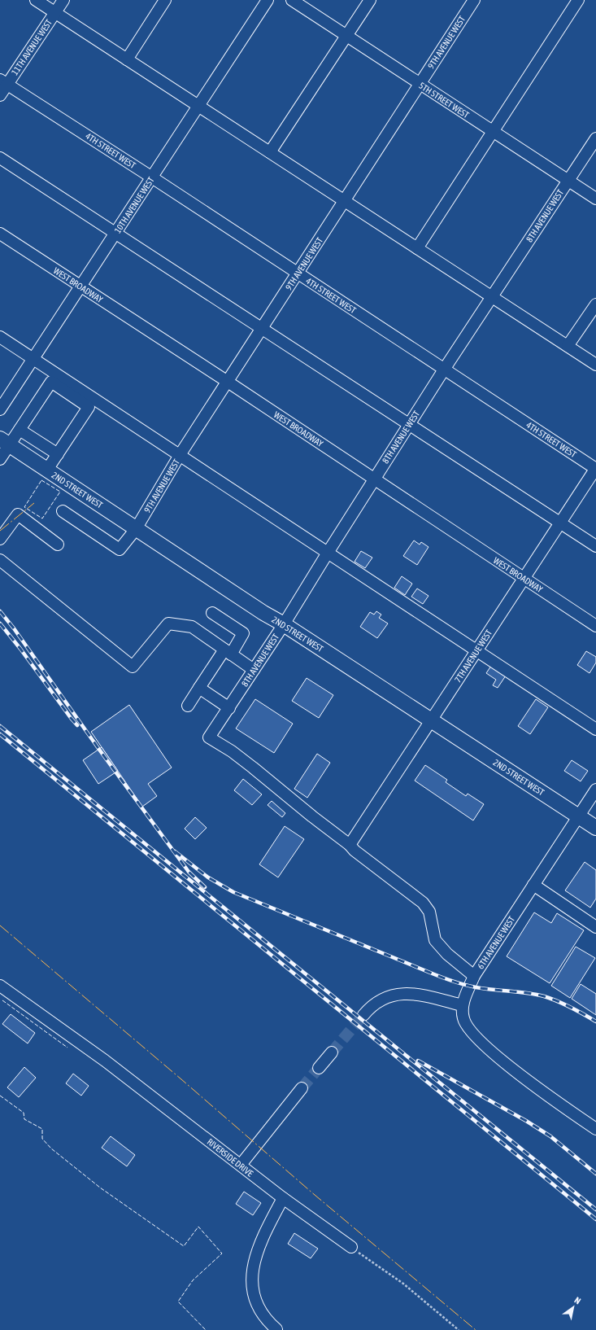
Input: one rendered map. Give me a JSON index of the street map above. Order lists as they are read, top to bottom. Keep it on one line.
{"streets":{"main road":["2ND STREET WEST"],"street":["9TH AVENUE WEST","11TH AVENUE WEST","5TH STREET WEST","4TH STREET WEST","10TH AVENUE WEST","8TH AVENUE WEST","WEST BROADWAY","7TH AVENUE WEST","6TH AVENUE WEST","RIVERSIDE DRIVE"]},"crossings":[["9TH AVENUE WEST","5TH STREET WEST"],["9TH AVENUE WEST","4TH STREET WEST"],["9TH AVENUE WEST","WEST BROADWAY"],["9TH AVENUE WEST","2ND STREET WEST"],["11TH AVENUE WEST","4TH STREET WEST"],["5TH STREET WEST","8TH AVENUE WEST"],["4TH STREET WEST","10TH AVENUE WEST"],["4TH STREET WEST","8TH AVENUE WEST"],["4TH STREET WEST","7TH AVENUE WEST"],["10TH AVENUE WEST","WEST BROADWAY"],["8TH AVENUE WEST","WEST BROADWAY"],["8TH AVENUE WEST","2ND STREET WEST"],["8TH AVENUE WEST","7TH AVENUE WEST"],["WEST BROADWAY","7TH AVENUE WEST"],["2ND STREET WEST","7TH AVENUE WEST"],["2ND STREET WEST","6TH AVENUE WEST"]],"north":"top right"}
